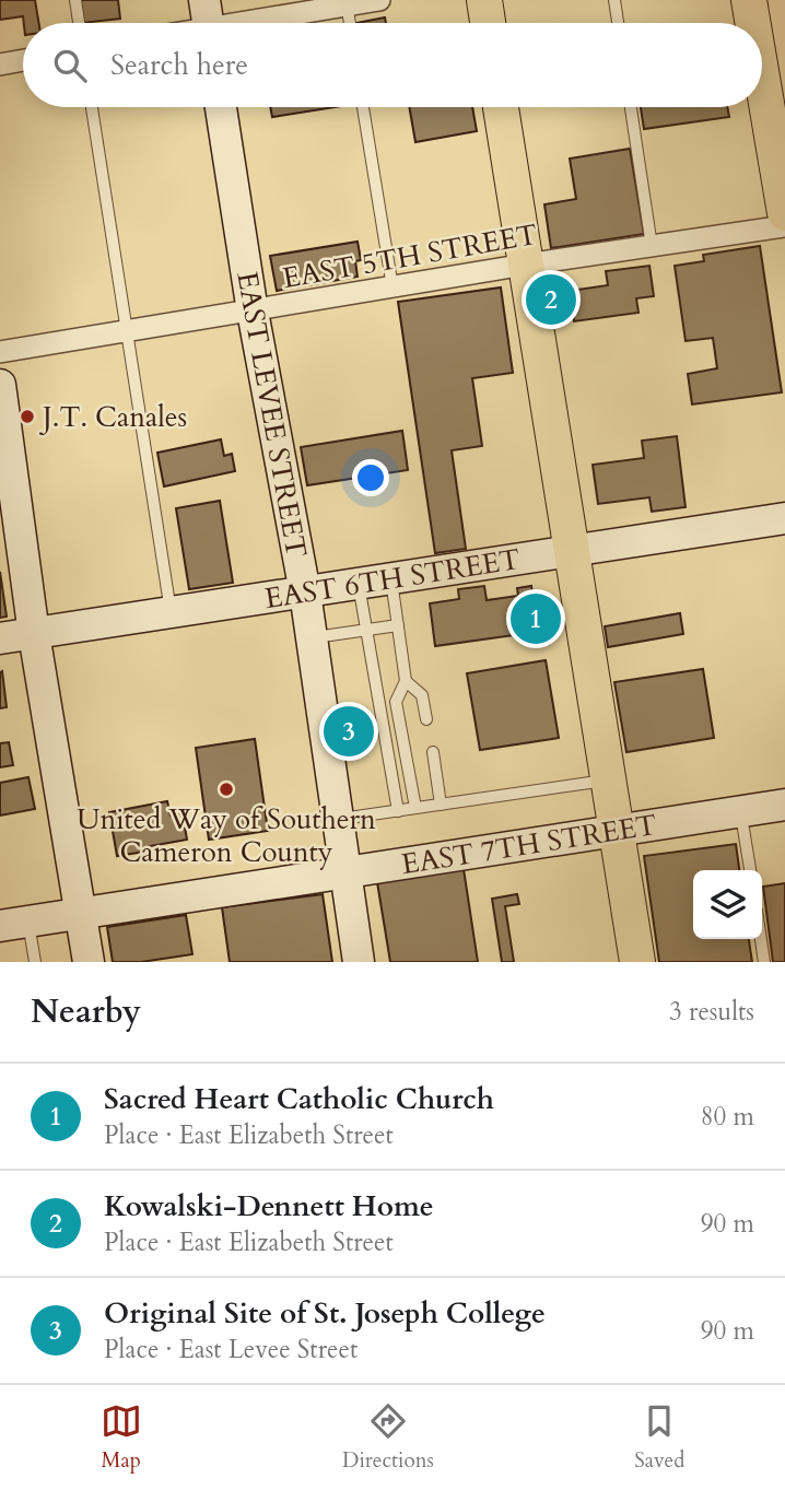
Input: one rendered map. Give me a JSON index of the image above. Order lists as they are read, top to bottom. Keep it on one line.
{"streets":{"main road":["EAST LEVEE STREET","EAST 6TH STREET","EAST 7TH STREET"],"street":["EAST 5TH STREET"]},"crossings":[["EAST 5TH STREET","EAST LEVEE STREET"],["EAST LEVEE STREET","EAST 6TH STREET"],["EAST LEVEE STREET","EAST 7TH STREET"]],"places":["J.T. Canales","United Way of Southern Cameron County"],"page":{"search":"Search here","pins":["2","1","3"],"heading":["Nearby","3 results"],"list":[{"mark":"1","name":"Sacred Heart Catholic Church","note":"Place · East Elizabeth Street","value":"80 m"},{"mark":"2","name":"Kowalski-Dennett Home","note":"Place · East Elizabeth Street","value":"90 m"},{"mark":"3","name":"Original Site of St. Joseph College","note":"Place · East Levee Street","value":"90 m"}],"nav":["Map","Directions","Saved"]}}
